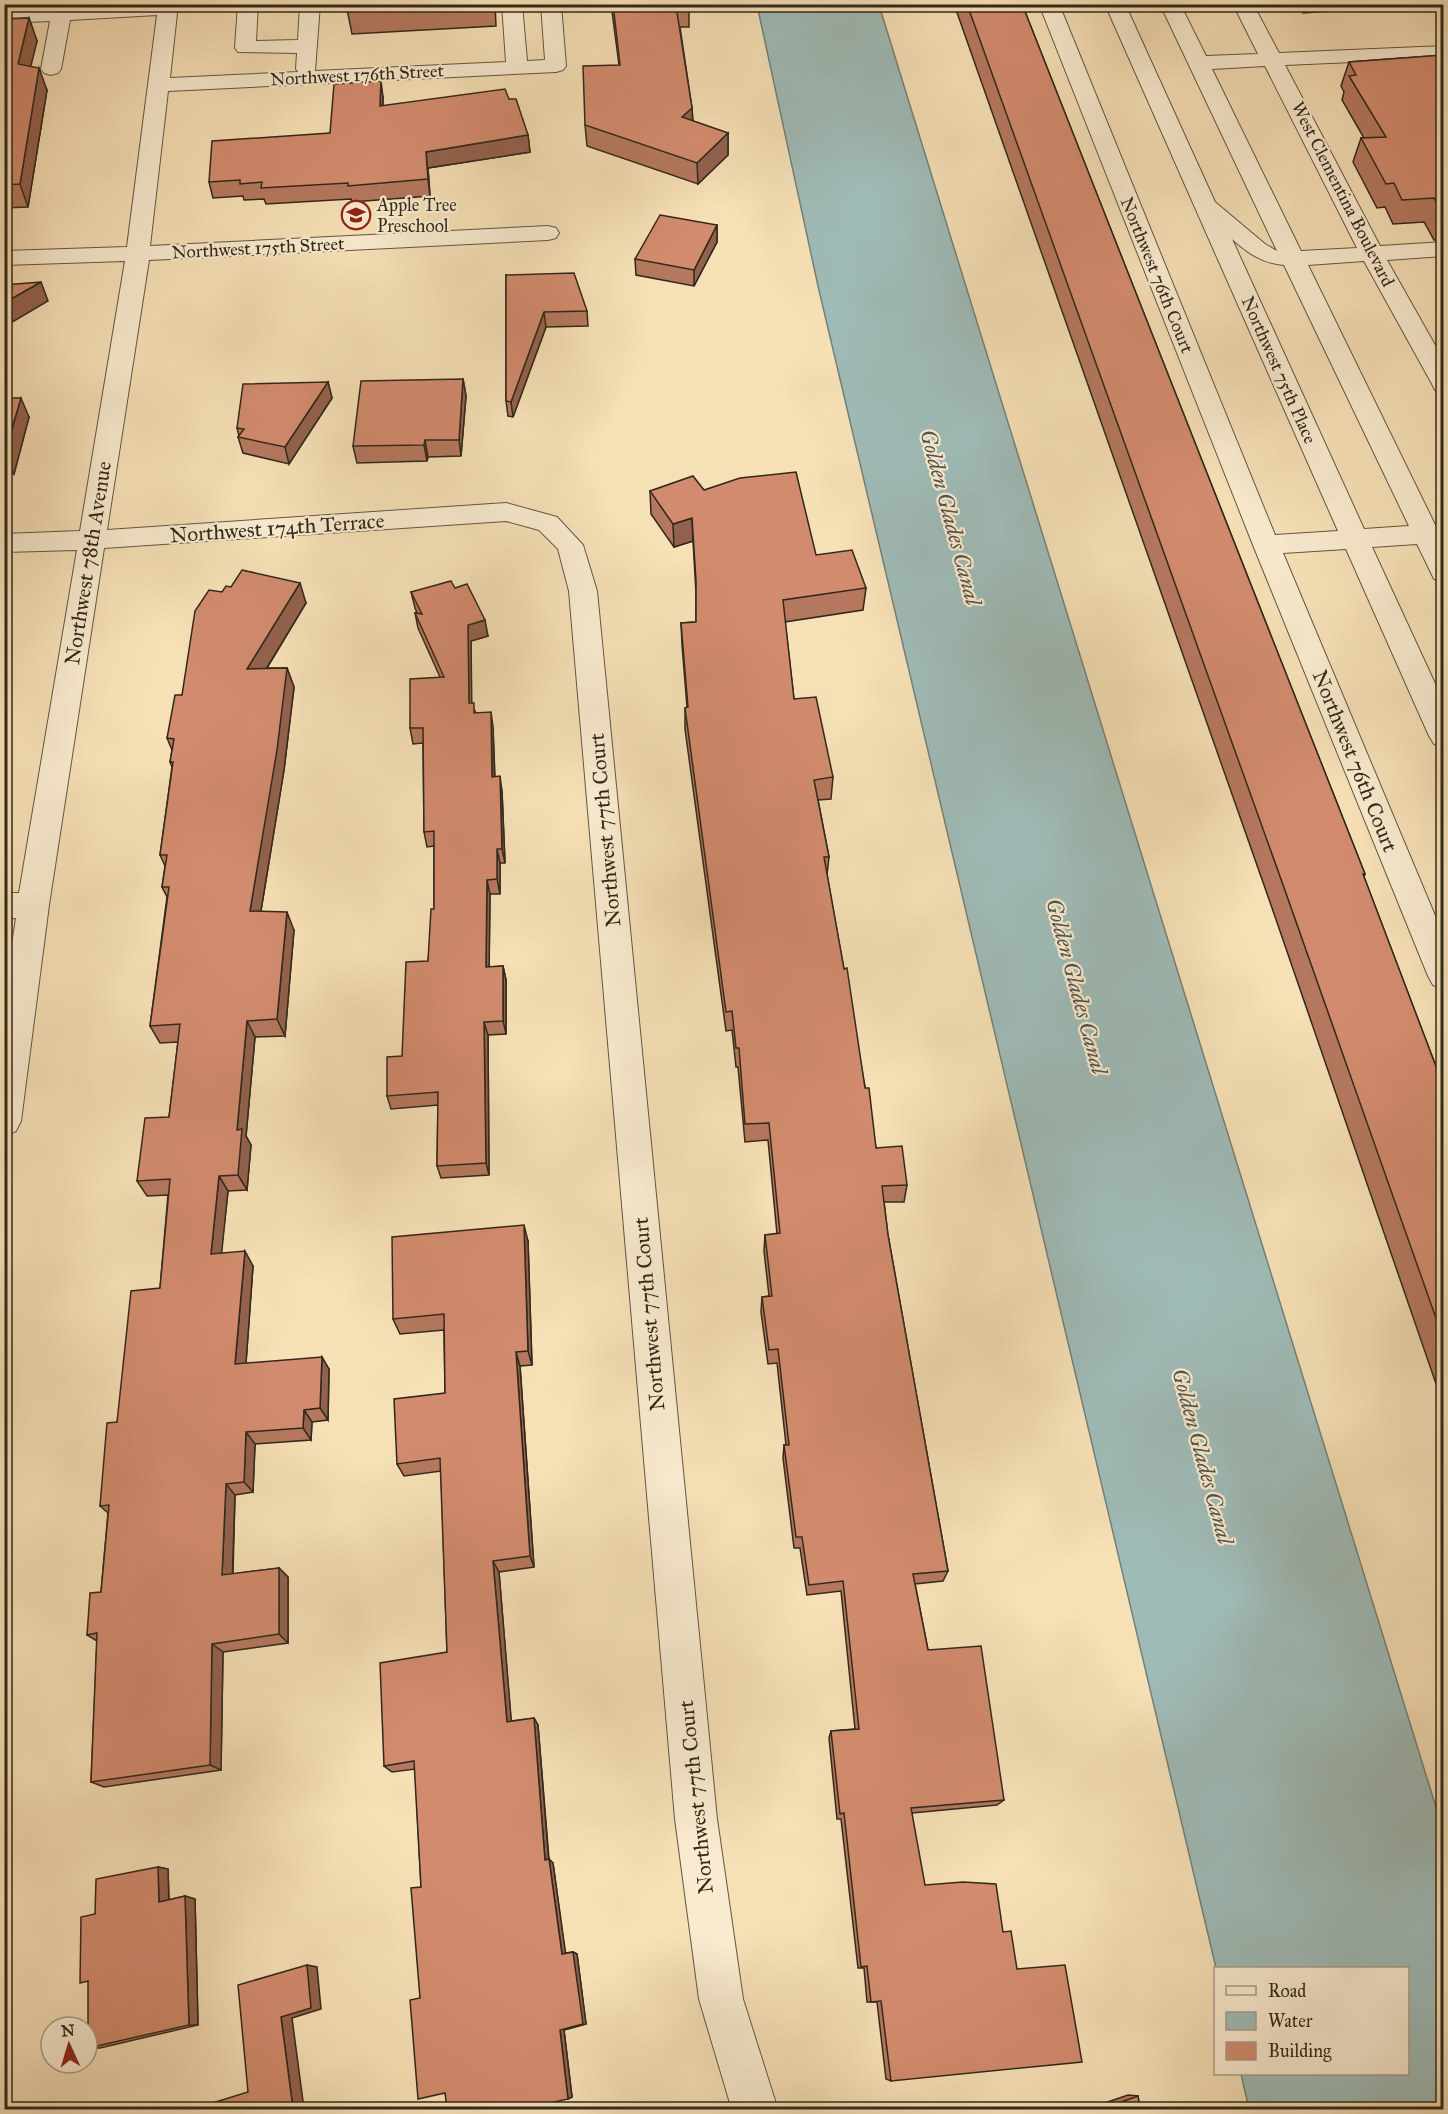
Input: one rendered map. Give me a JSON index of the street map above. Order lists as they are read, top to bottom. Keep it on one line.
{"streets":{"street":["Northwest 176th Street","West Clementina Boulevard","Northwest 175th Street","Northwest 76th Court","Northwest 75th Place","Northwest 174th Terrace","Northwest 78th Avenue","Northwest 77th Court"]},"crossings":[["Northwest 176th Street","Northwest 78th Avenue"],["Northwest 175th Street","Northwest 78th Avenue"],["Northwest 174th Terrace","Northwest 78th Avenue"],["Northwest 174th Terrace","Northwest 77th Court"]],"water":["Golden Glades Canal"],"places":{"school or university":["Apple Tree Preschool"]},"legend":["Road","Water","Building"],"north":"top"}
